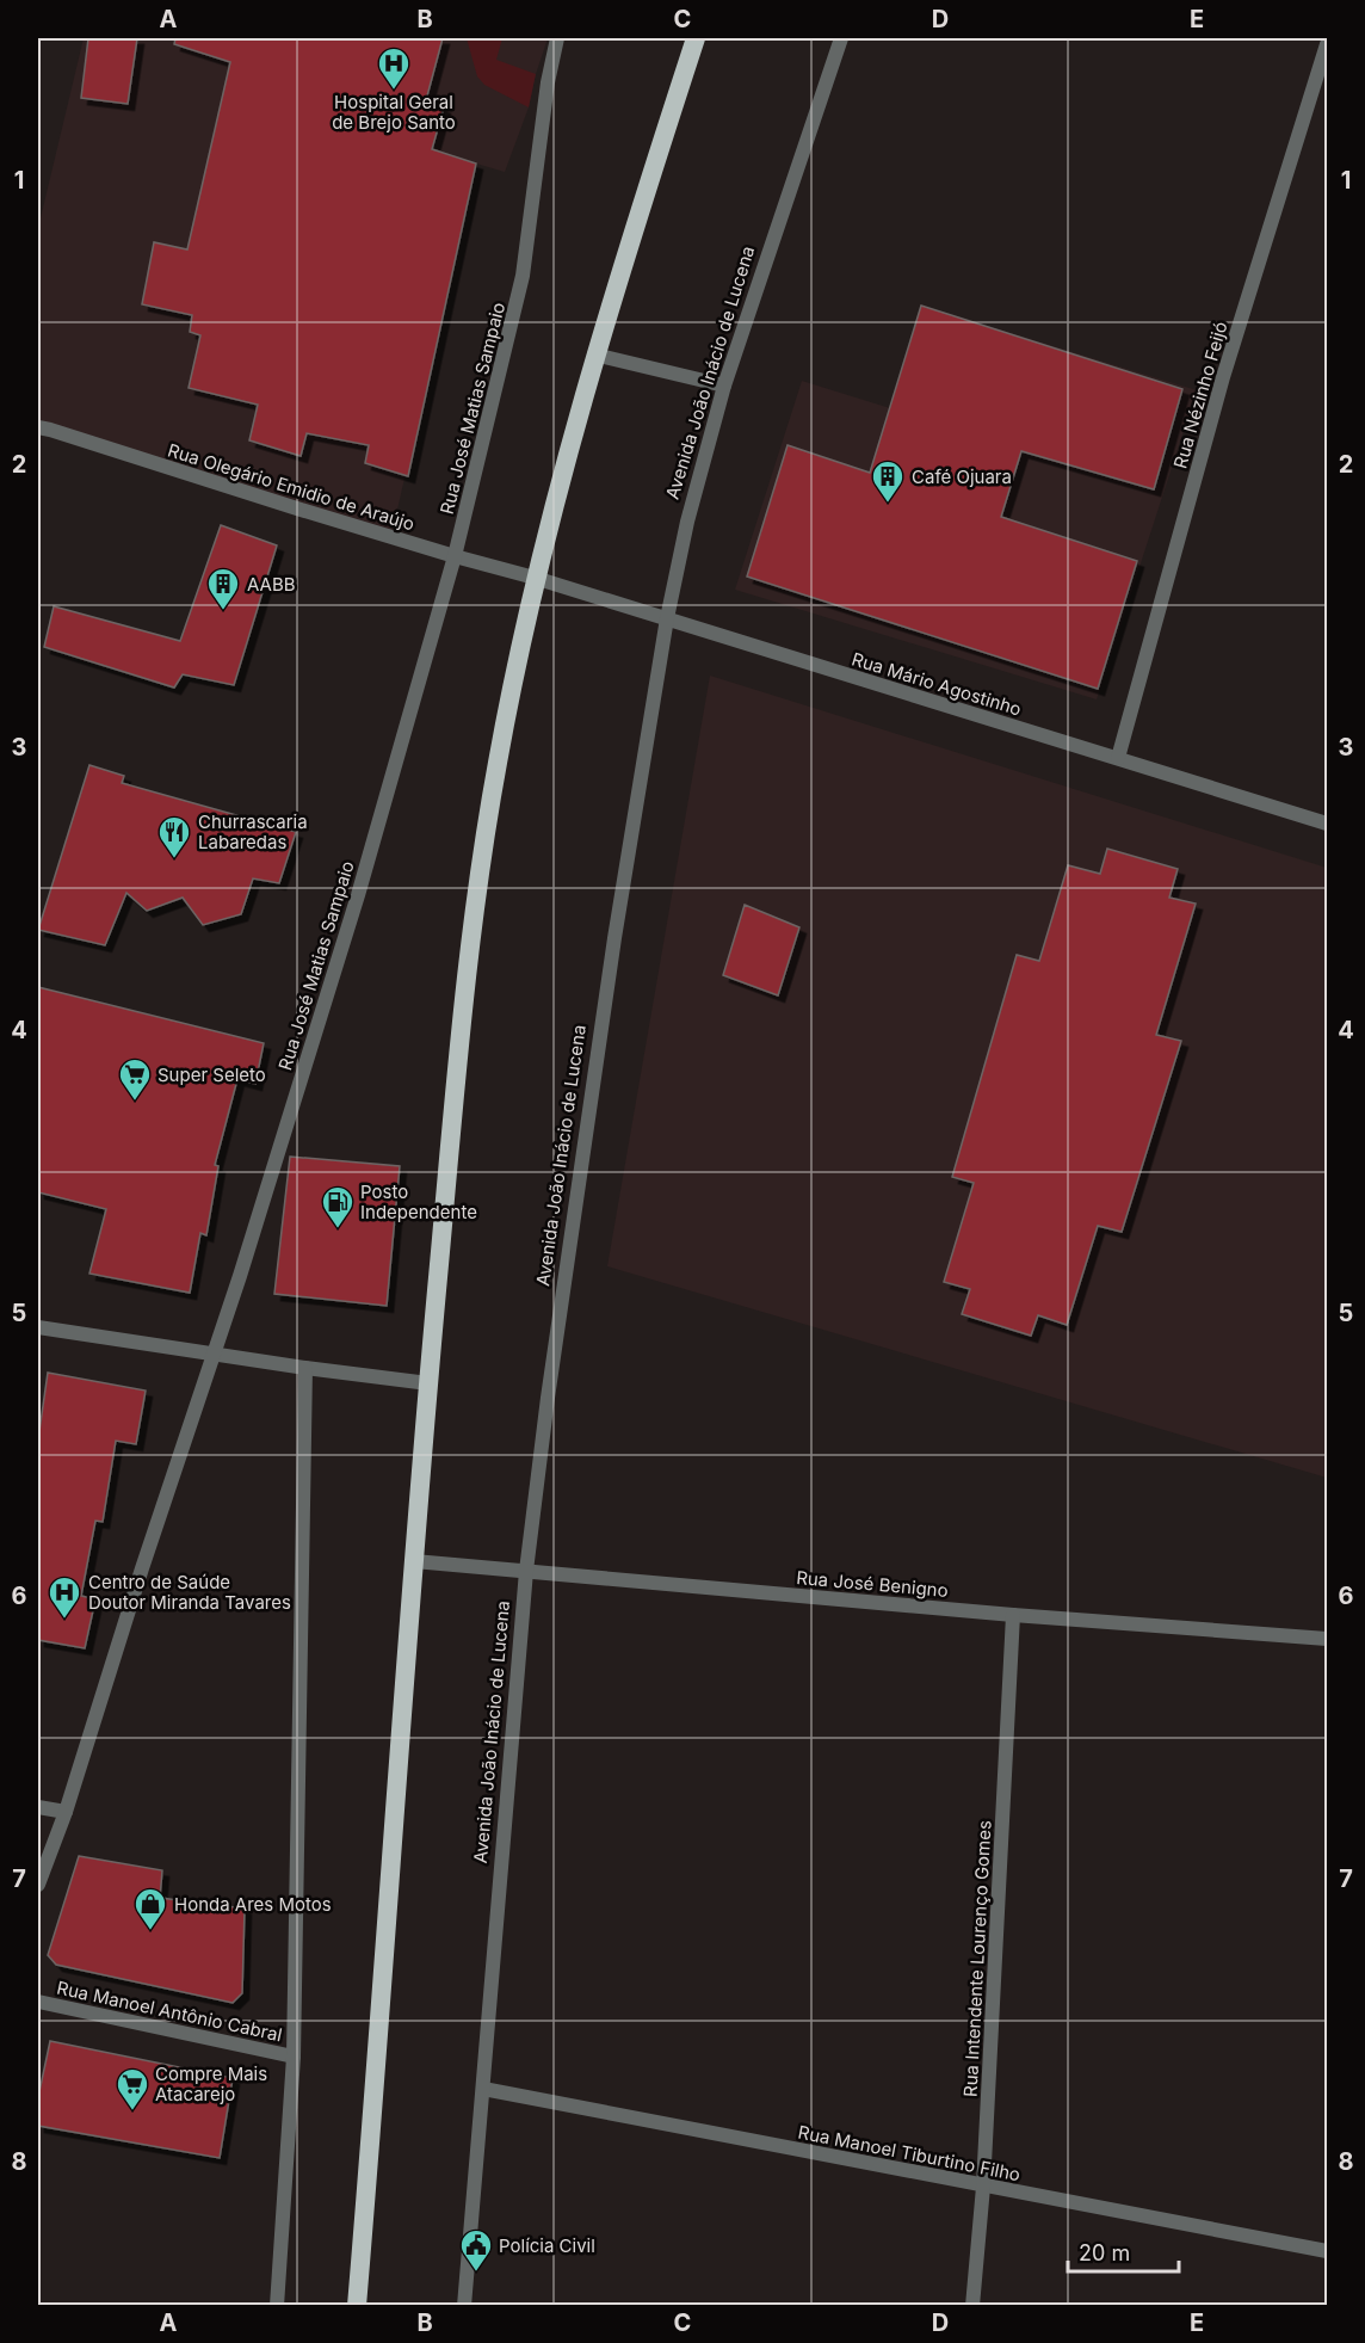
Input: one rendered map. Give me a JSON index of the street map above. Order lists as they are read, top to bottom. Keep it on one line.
{"streets":{"street":["Avenida João Inácio de Lucena","Rua Nézinho Feijó","Rua José Matias Sampaio","Rua Olegário Emidio de Araújo","Rua Mário Agostinho","Rua José Benigno","Rua Intendente Lourenço Gomes","Rua Manoel Antônio Cabral","Rua Manoel Tiburtino Filho"]},"crossings":[["Avenida João Inácio de Lucena","Rua Mário Agostinho"],["Avenida João Inácio de Lucena","Rua José Benigno"],["Avenida João Inácio de Lucena","Rua Manoel Tiburtino Filho"],["Rua Nézinho Feijó","Rua Mário Agostinho"],["Rua José Matias Sampaio","Rua Olegário Emidio de Araújo"],["Rua Olegário Emidio de Araújo","Rua Mário Agostinho"],["Rua José Benigno","Rua Intendente Lourenço Gomes"],["Rua Intendente Lourenço Gomes","Rua Manoel Tiburtino Filho"]],"places":{"hospital":["Hospital Geral de Brejo Santo","Centro de Saúde Doutor Miranda Tavares"],"building":["Café Ojuara","AABB"],"restaurant":["Churrascaria Labaredas"],"supermarket":["Super Seleto","Compre Mais Atacarejo"],"fuel station":["Posto Independente"],"shop":["Honda Ares Motos"],"public building":["Polícia Civil"]},"scale_bar":"20 m","grid":{"columns":["A","B","C","D","E"],"rows":["1","2","3","4","5","6","7","8"]}}
